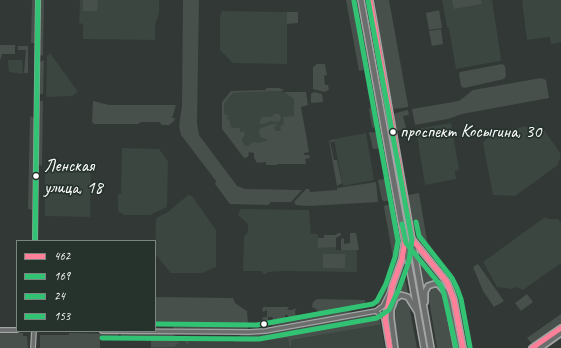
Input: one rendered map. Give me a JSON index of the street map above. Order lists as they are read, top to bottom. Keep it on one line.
{"places":["проспект Косыгина, 30","Ленская улица, 18"],"lines":["transit line 462","transit line 169","transit line 153","transit line 24"],"legend":["462","169","24","153"]}
